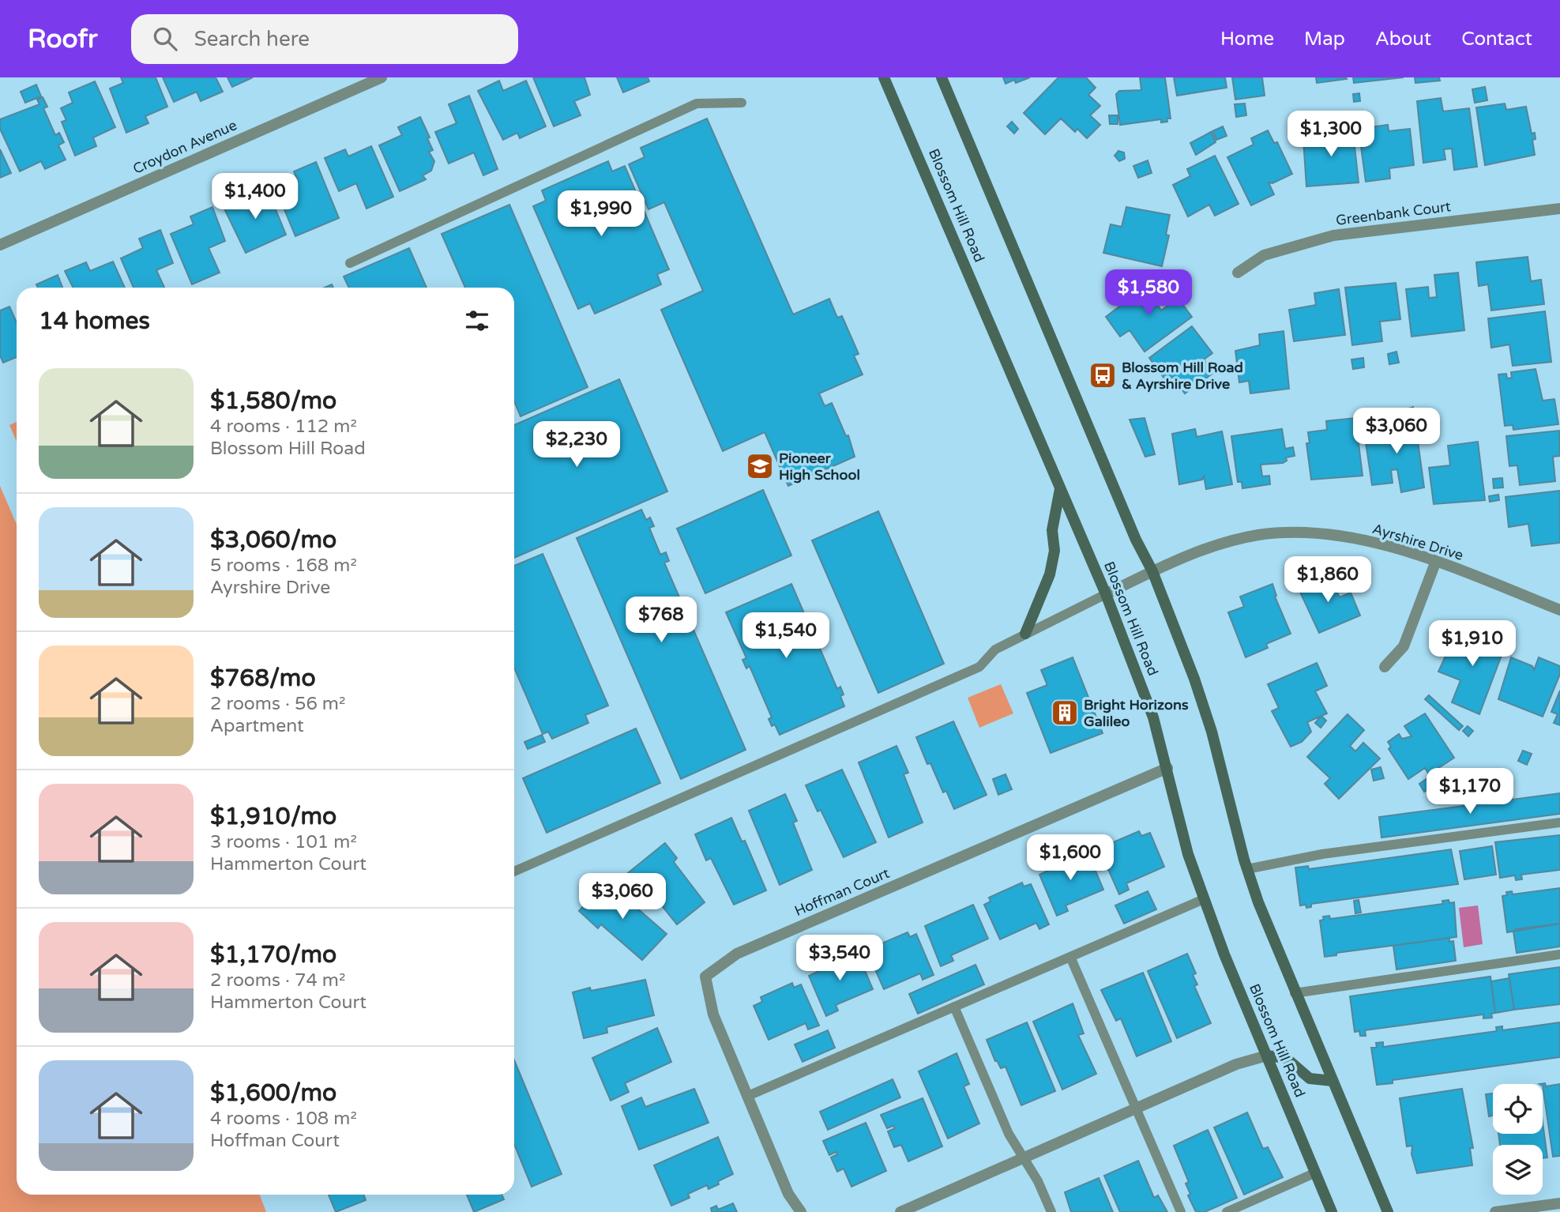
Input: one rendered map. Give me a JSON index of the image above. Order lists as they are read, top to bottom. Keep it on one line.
{"streets":{"main road":["Blossom Hill Road"],"street":["Croydon Avenue","Greenbank Court","Ayrshire Drive","Hoffman Court"]},"crossings":[["Blossom Hill Road","Ayrshire Drive"],["Blossom Hill Road","Hoffman Court"]],"places":{"bus stop":["Blossom Hill Road & Ayrshire Drive"],"school or university":["Pioneer High School"],"building":["Bright Horizons Galileo"]},"page":{"header":"Roofr","search":"Search here","nav":["Home","Map","About","Contact"],"price":["$1,300","$1,400","$1,990","$1,580","$3,060","$2,230","$1,860","$768","$1,540","$1,910","$1,170","$1,600","$3,060","$3,540"],"heading":"14 homes","list":[{"name":"$1,580/mo","note":"4 rooms · 112 m² · Blossom Hill Road"},{"name":"$3,060/mo","note":"5 rooms · 168 m² · Ayrshire Drive"},{"name":"$768/mo","note":"2 rooms · 56 m² · Apartment"},{"name":"$1,910/mo","note":"3 rooms · 101 m² · Hammerton Court"},{"name":"$1,170/mo","note":"2 rooms · 74 m² · Hammerton Court"},{"name":"$1,600/mo","note":"4 rooms · 108 m² · Hoffman Court"}]}}
